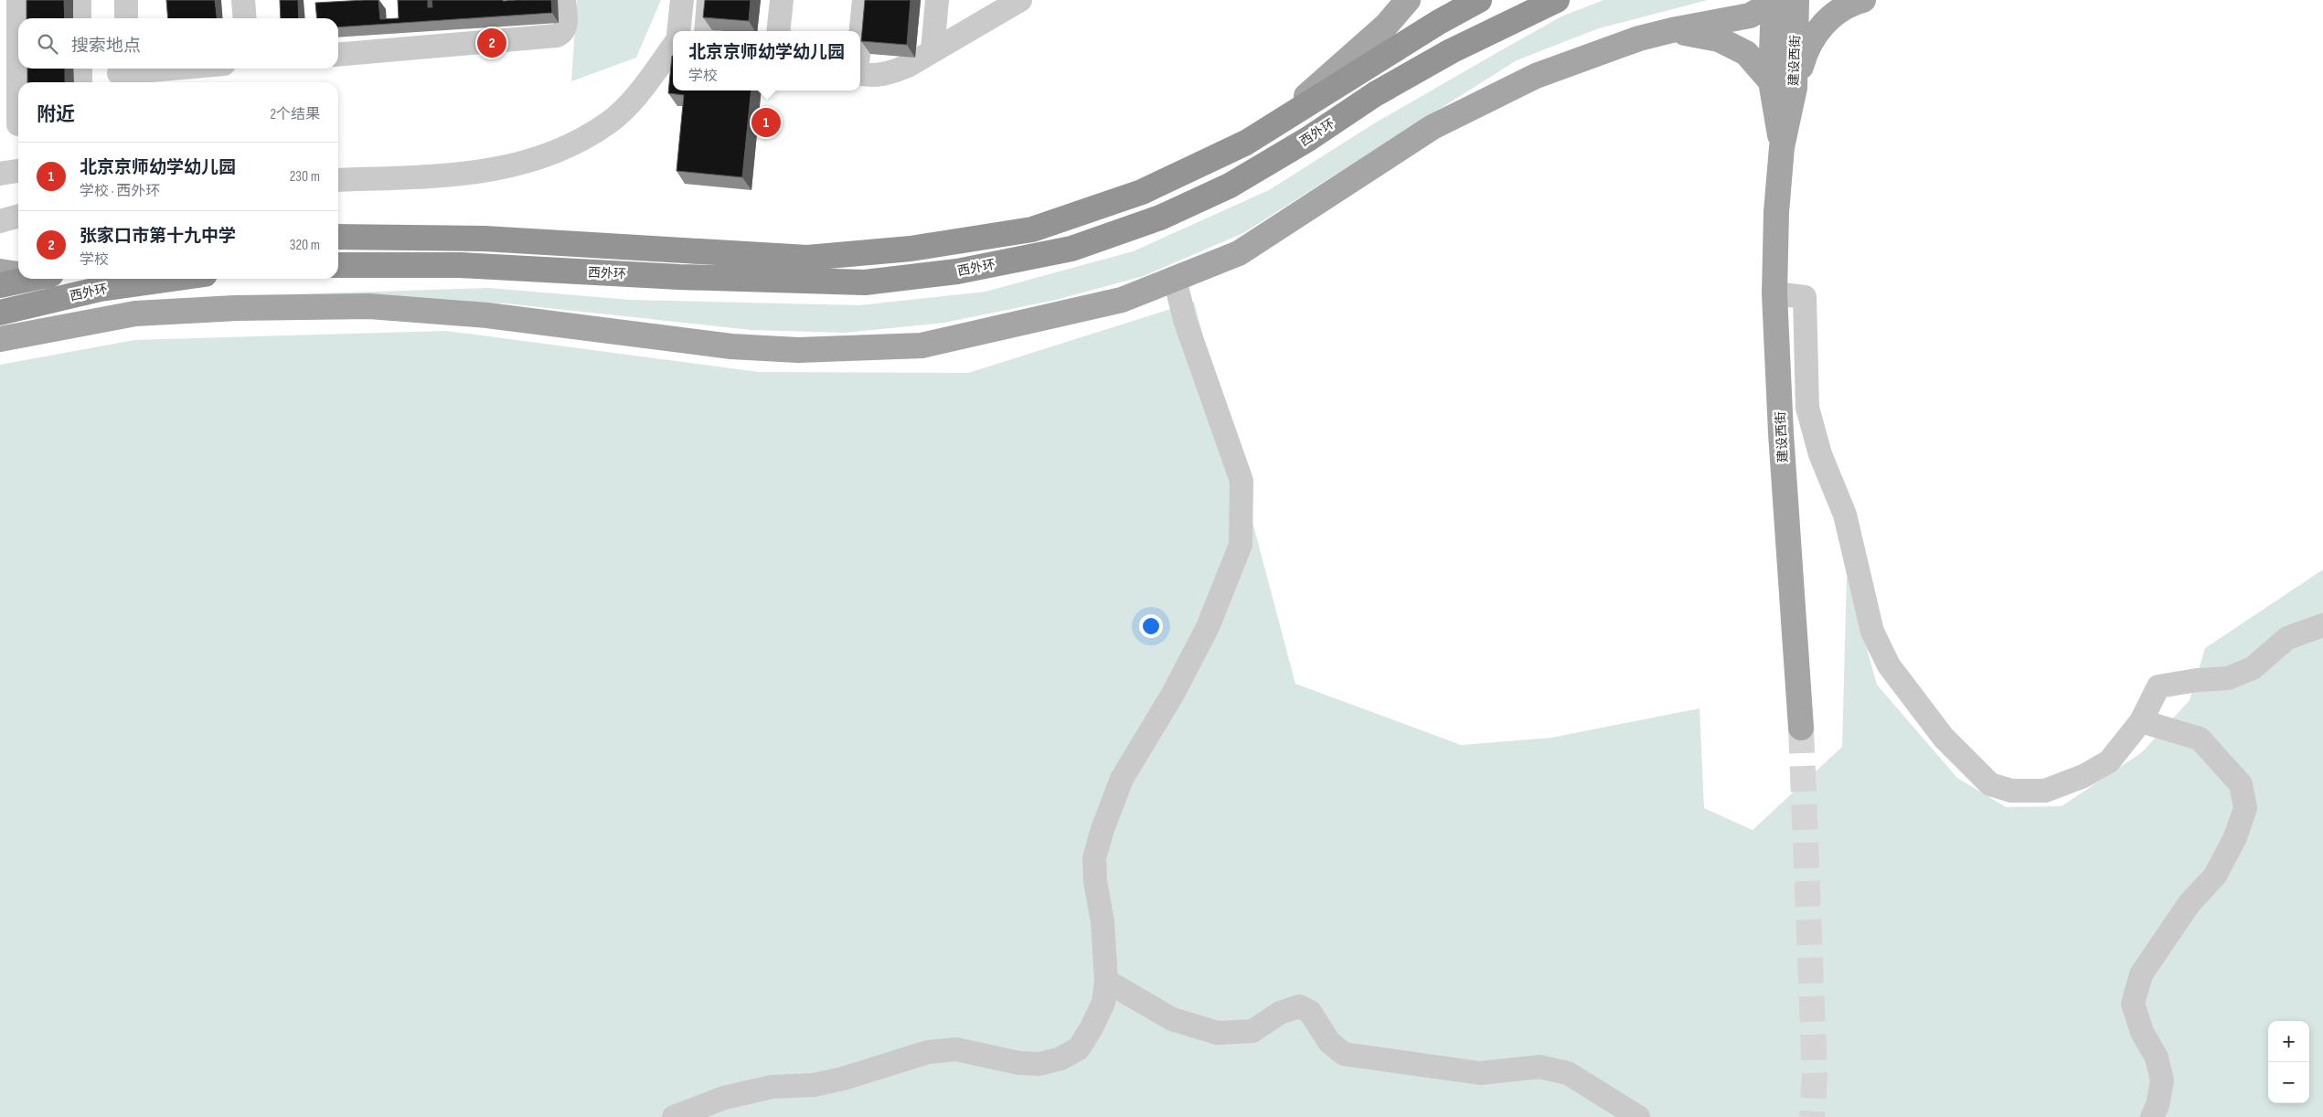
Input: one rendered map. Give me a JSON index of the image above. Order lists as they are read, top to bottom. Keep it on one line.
{"streets":{"highway":["西外环"],"main road":["建设西街"]},"page":{"search":"搜索地点","pins":["2","1"],"popup":["北京京师幼学幼儿园","学校"],"heading":["附近","2个结果"],"list":[{"mark":"1","name":"北京京师幼学幼儿园","note":"学校 · 西外环","value":"230 m"},{"mark":"2","name":"张家口市第十九中学","note":"学校","value":"320 m"}],"map_buttons":["+","−"]}}
